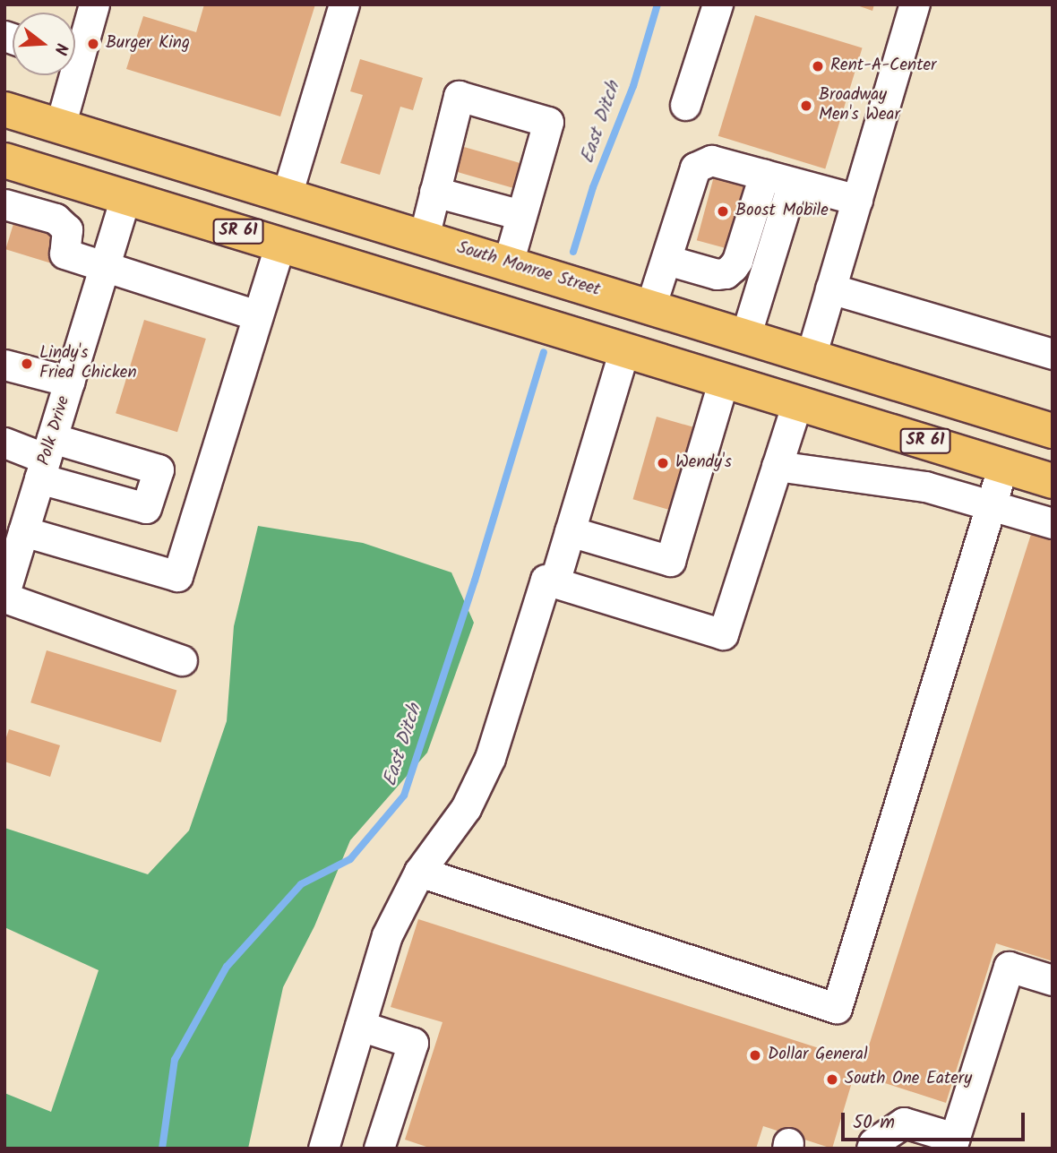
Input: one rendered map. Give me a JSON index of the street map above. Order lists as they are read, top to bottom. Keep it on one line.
{"streets":{"main road":["SR 61","South Monroe Street"],"street":["Polk Drive"]},"crossings":[["SR 61","Polk Drive"]],"water":["East Ditch"],"places":["Burger King","Rent-A-Center","Broadway Men's Wear","Boost Mobile","Lindy's Fried Chicken","Wendy's","Dollar General","South One Eatery"],"scale_bar":"50 m","north":"right"}
